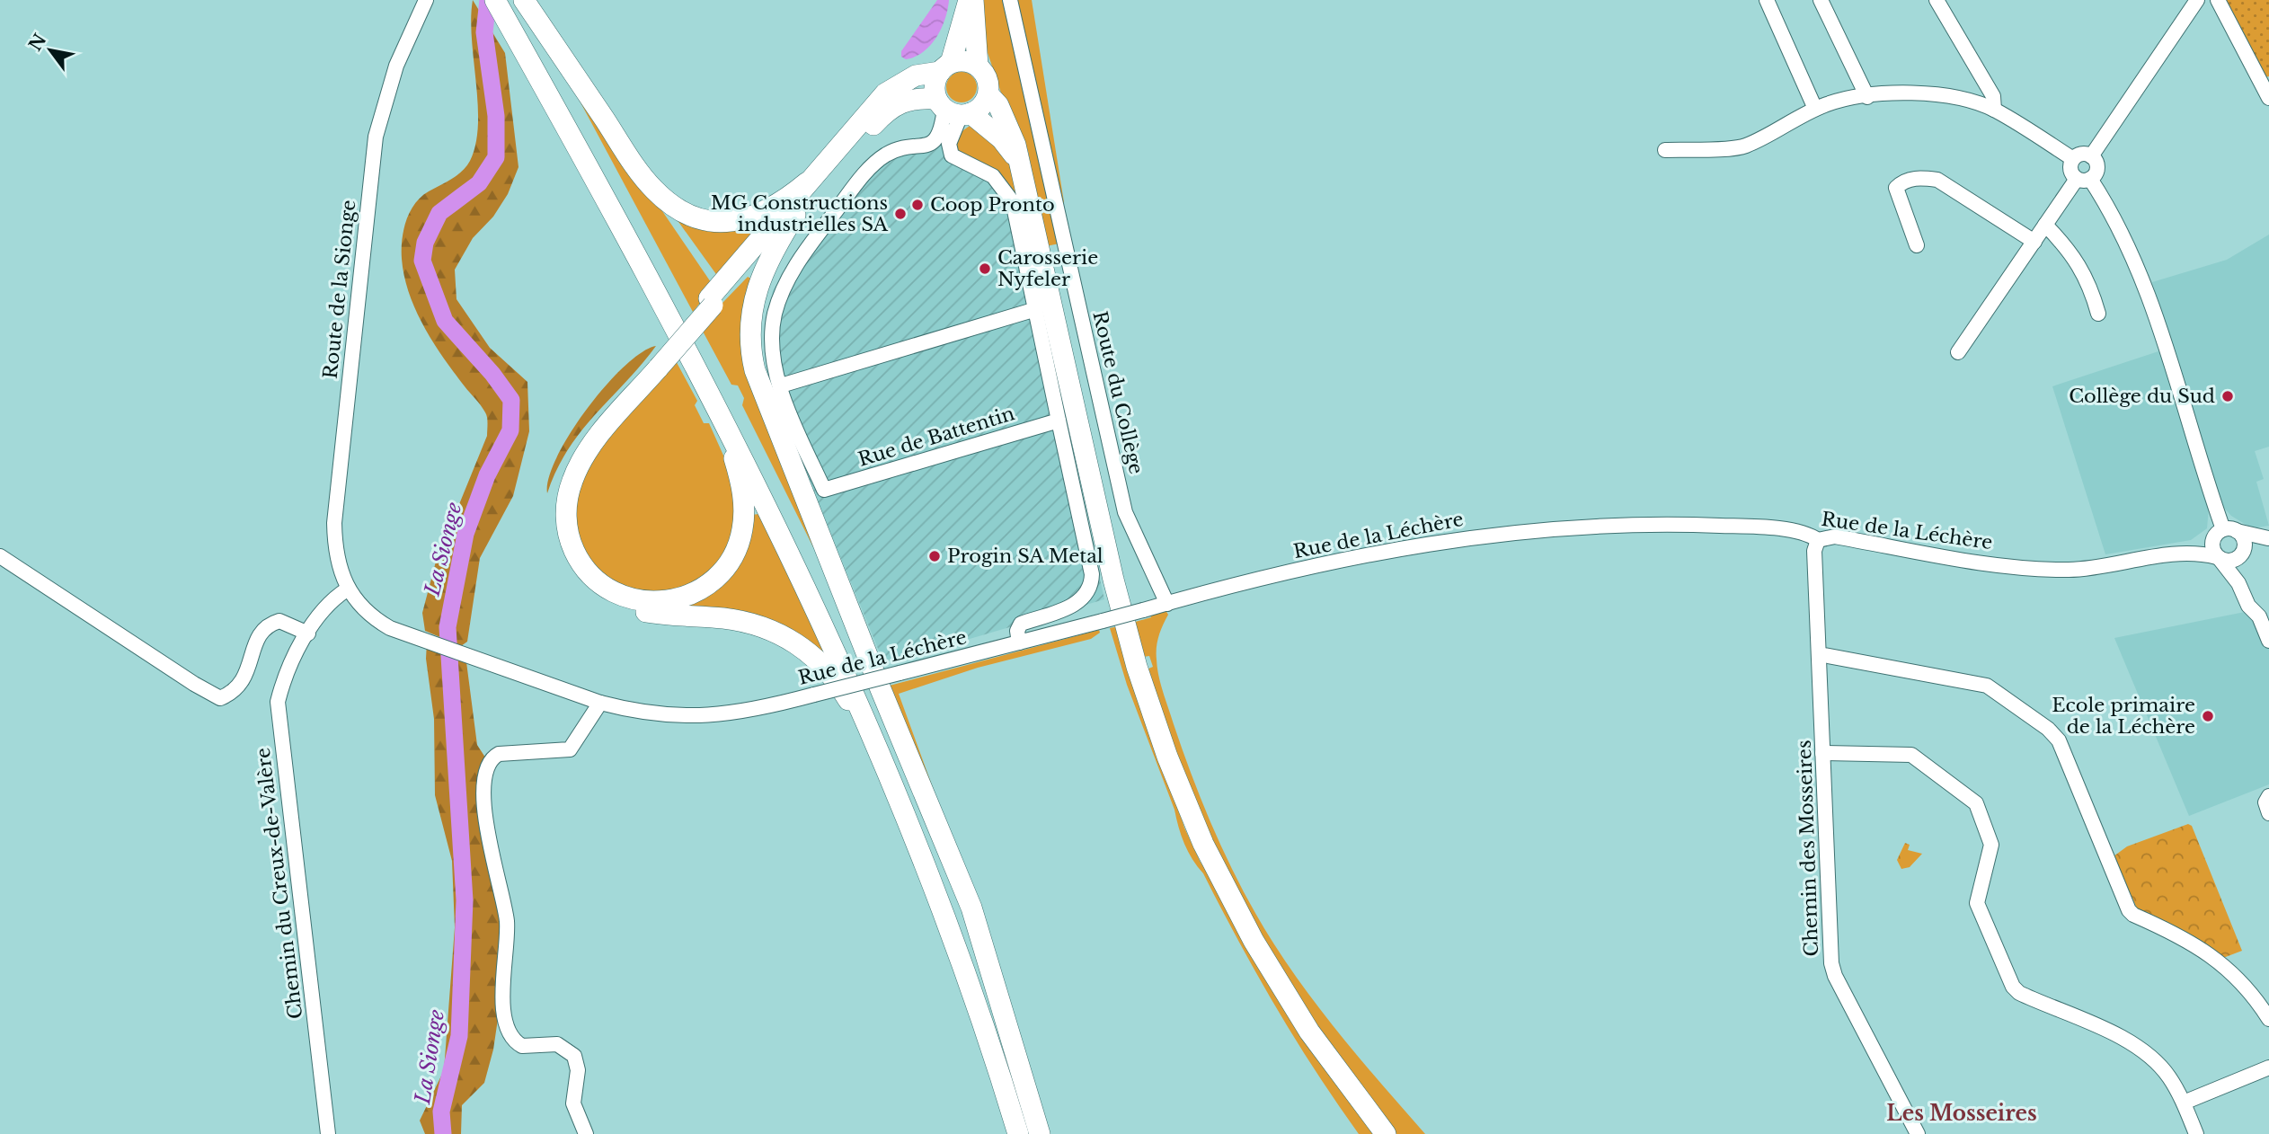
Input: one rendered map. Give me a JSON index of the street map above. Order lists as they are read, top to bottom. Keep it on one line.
{"streets":{"street":["Route de la Sionge","Route du Collège","Rue de Battentin","Rue de la Léchère","Chemin des Mosseires","Chemin du Creux-de-Valère"]},"crossings":[["Route de la Sionge","Rue de la Léchère"],["Route de la Sionge","Chemin du Creux-de-Valère"],["Route du Collège","Rue de la Léchère"],["Rue de la Léchère","Chemin des Mosseires"],["Rue de la Léchère","Chemin du Creux-de-Valère"]],"districts":["Les Mosseires"],"water":["La Sionge"],"places":["Coop Pronto","MG Constructions industrielles SA","Carosserie Nyfeler","Collège du Sud","Progin SA Metal","Ecole primaire de la Léchère"],"north":"top left"}
